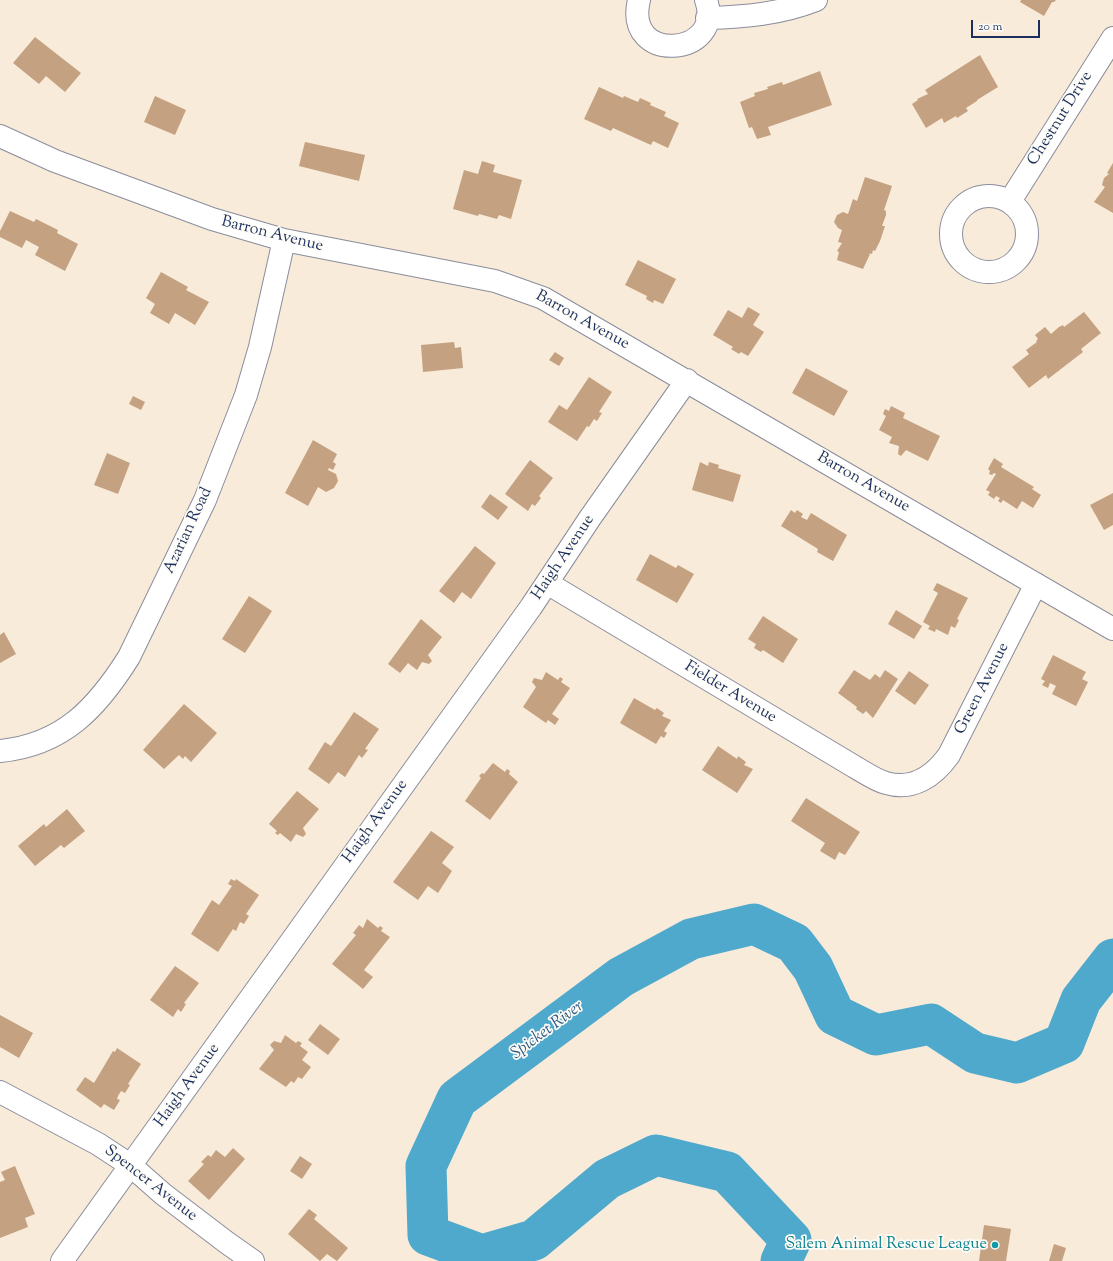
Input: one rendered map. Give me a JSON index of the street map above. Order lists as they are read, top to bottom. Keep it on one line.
{"streets":{"street":["Chestnut Drive","Barron Avenue","Azarian Road","Haigh Avenue","Green Avenue","Fielder Avenue","Spencer Avenue"]},"crossings":[["Barron Avenue","Azarian Road"],["Barron Avenue","Haigh Avenue"],["Barron Avenue","Green Avenue"],["Haigh Avenue","Fielder Avenue"],["Haigh Avenue","Spencer Avenue"],["Green Avenue","Fielder Avenue"]],"water":["Spicket River"],"places":["Salem Animal Rescue League"],"scale_bar":"20 m"}
